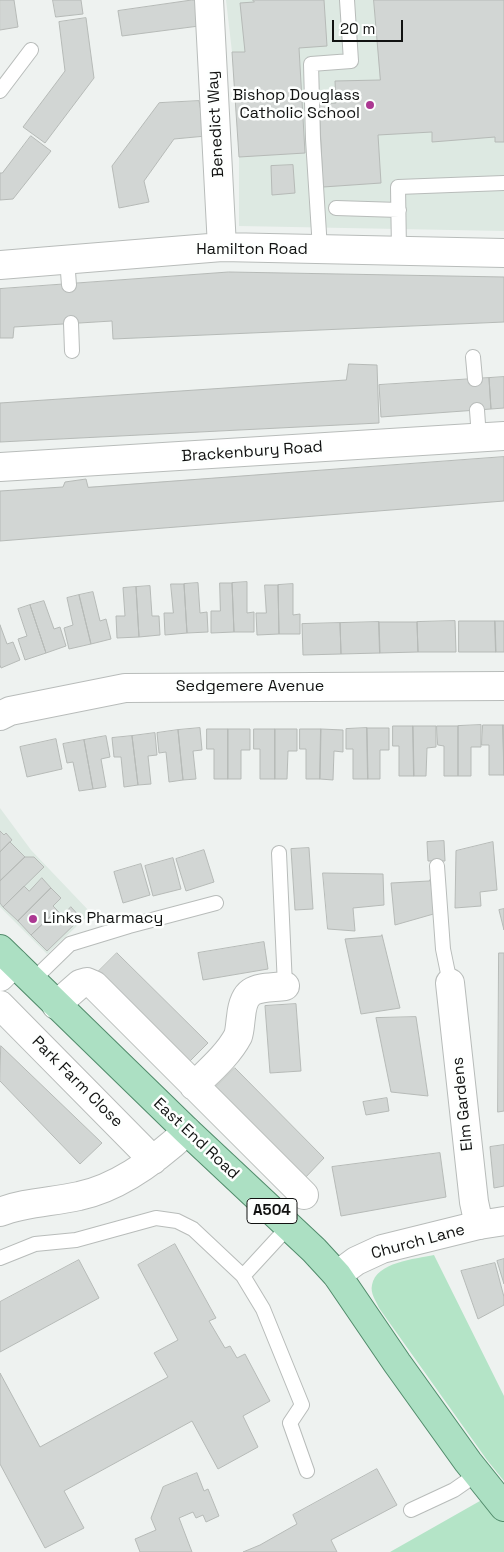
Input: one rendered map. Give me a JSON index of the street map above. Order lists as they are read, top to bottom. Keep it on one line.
{"streets":{"main road":["East End Road","A504"],"street":["Benedict Way","Hamilton Road","Brackenbury Road","Sedgemere Avenue","Park Farm Close","Elm Gardens","Church Lane"]},"crossings":[["Benedict Way","Hamilton Road"],["Elm Gardens","Church Lane"],["East End Road","Church Lane"]],"places":["Bishop Douglass Catholic School","Links Pharmacy"],"scale_bar":"20 m"}
